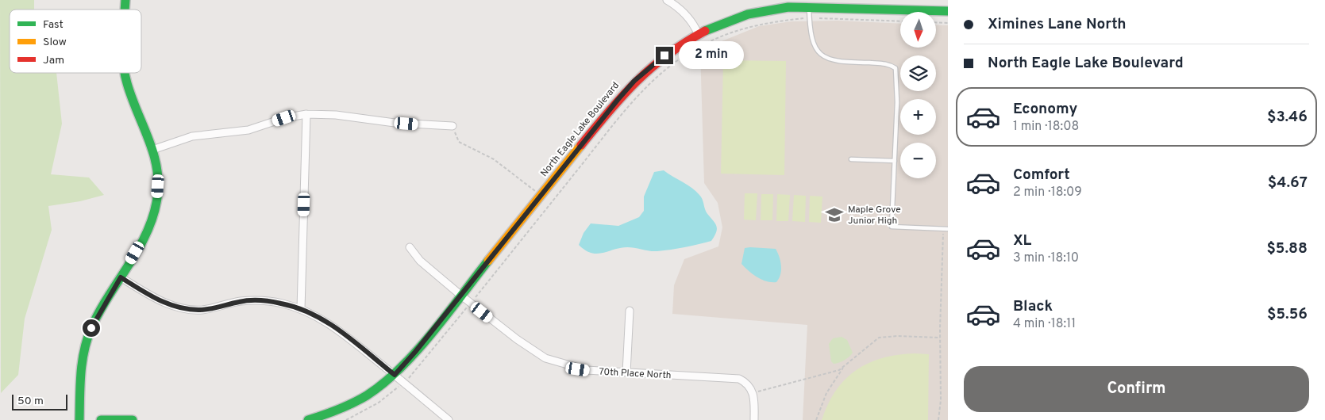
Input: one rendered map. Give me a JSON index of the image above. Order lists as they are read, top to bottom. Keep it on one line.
{"streets":{"street":["North Eagle Lake Boulevard","70th Place North"]},"crossings":[["North Eagle Lake Boulevard","70th Place North"]],"places":{"school or university":["Maple Grove Junior High"]},"legend":["Fast","Slow","Jam"],"scale_bar":"50 m","north":"bottom","page":{"banner":["Ximines Lane North","North Eagle Lake Boulevard"],"map_buttons":["+","−"],"bubble":"2 min","list":[{"name":"Economy","note":"1 min · 18:08","value":"$3.46"},{"name":"Comfort","note":"2 min · 18:09","value":"$4.67"},{"name":"XL","note":"3 min · 18:10","value":"$5.88"},{"name":"Black","note":"4 min · 18:11","value":"$5.56"}],"buttons":"Confirm","scale":"50 m"}}
